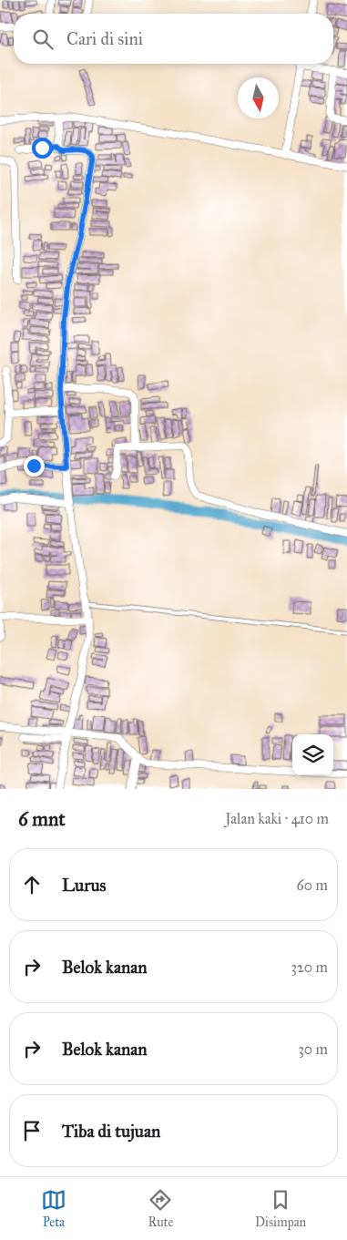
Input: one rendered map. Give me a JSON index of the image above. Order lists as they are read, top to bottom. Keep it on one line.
{"north":"bottom","page":{"search":"Cari di sini","heading":["6 mnt","Jalan kaki · 410 m"],"list":[["Lurus","60 m"],["Belok kanan","320 m"],["Belok kanan","30 m"],"Tiba di tujuan"],"nav":["Peta","Rute","Disimpan"]}}
